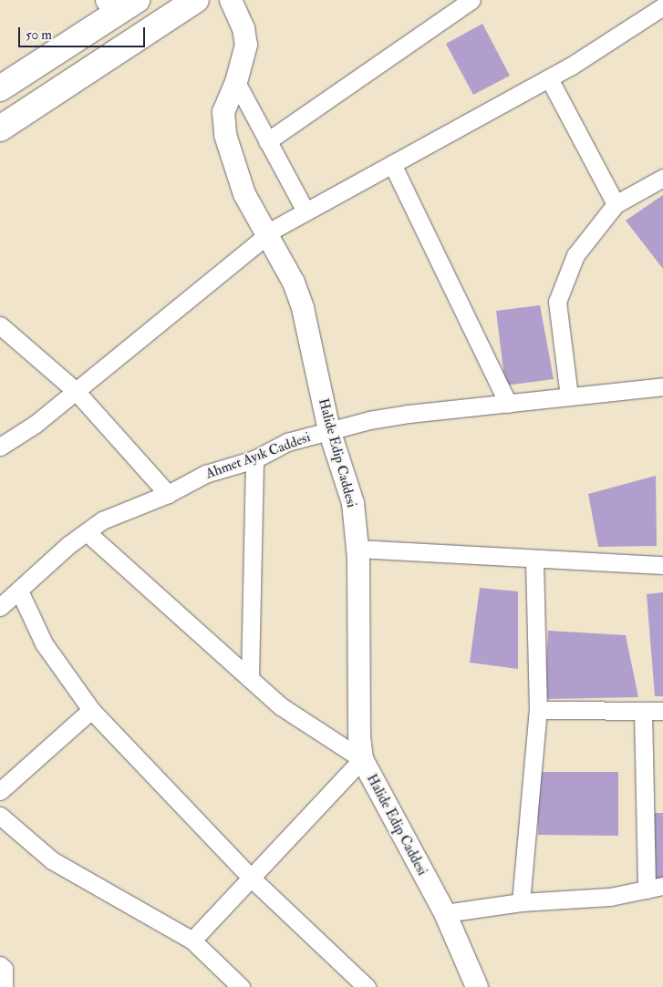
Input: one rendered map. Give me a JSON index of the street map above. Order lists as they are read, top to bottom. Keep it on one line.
{"streets":{"street":["Halide Edip Caddesi","Ahmet Ayık Caddesi"]},"crossings":[["Halide Edip Caddesi","Ahmet Ayık Caddesi"]],"scale_bar":"50 m"}
